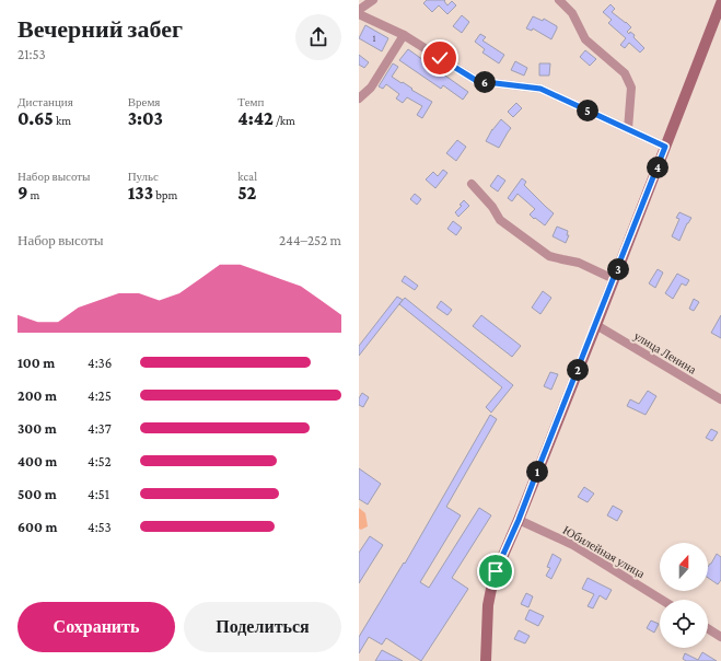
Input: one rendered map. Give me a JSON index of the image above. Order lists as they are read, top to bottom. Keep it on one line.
{"streets":{"street":["улица Ленина","Юбилейная улица"]},"house_numbers":["1"],"north":"top","page":{"heading":["Вечерний забег","21:53"],"pins":["6","5","4","3","2","1"],"stats":[["Дистанция","0.65 km"],["Время","3:03"],["Темп","4:42 /km"],["Набор высоты","9 m"],["Пульс","133 bpm"],["kcal","52"]],"chart":["Набор высоты","244–252 m"],"list":[{"name":"100 m","note":"4:36"},{"name":"200 m","note":"4:25"},{"name":"300 m","note":"4:37"},{"name":"400 m","note":"4:52"},{"name":"500 m","note":"4:51"},{"name":"600 m","note":"4:53"}],"buttons":["Сохранить","Поделиться"]}}
